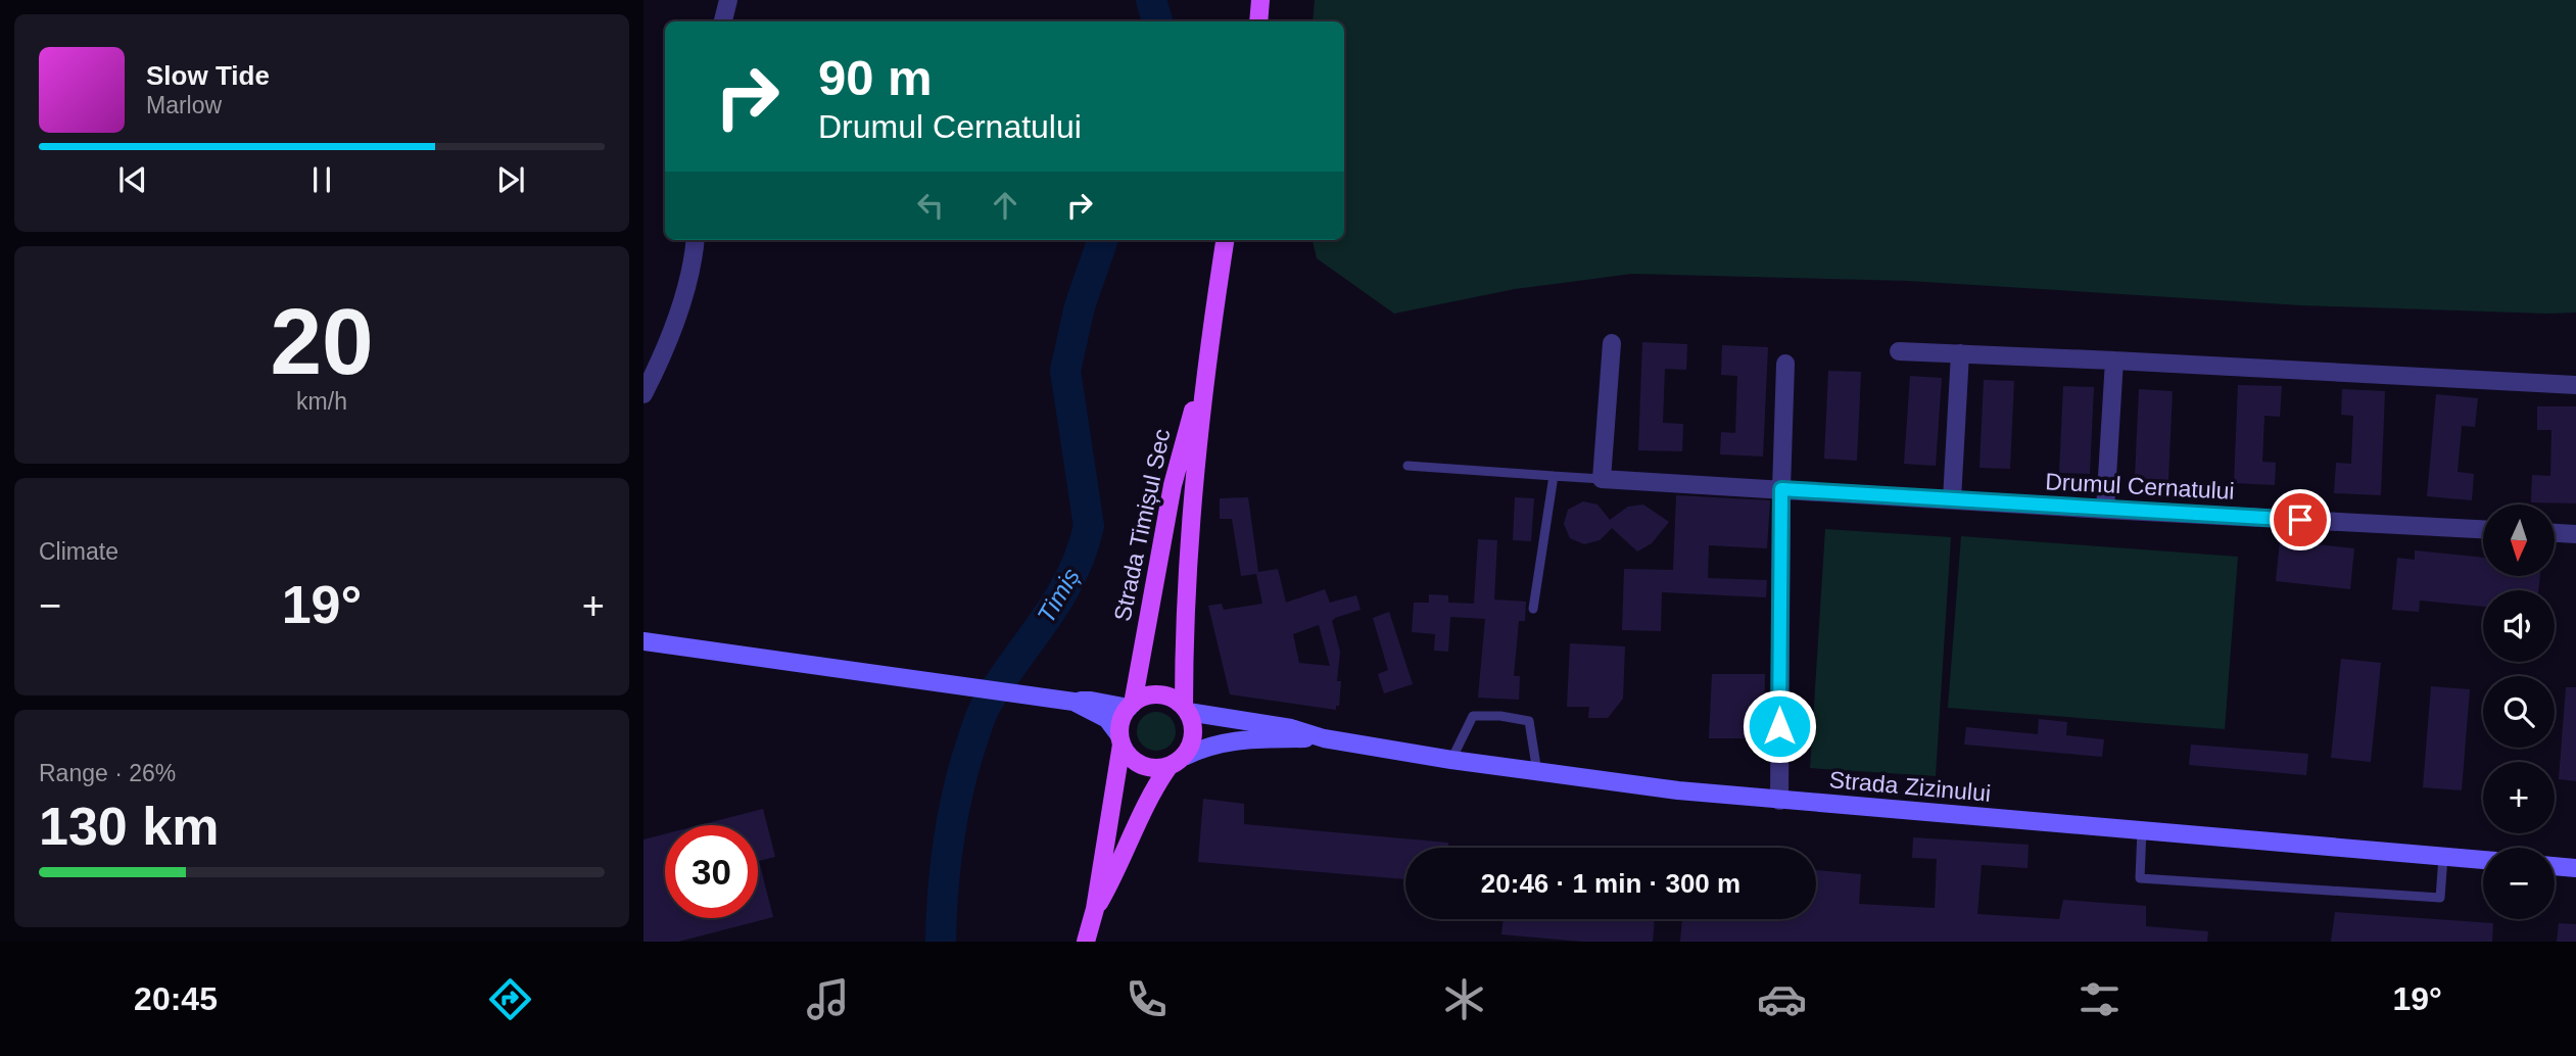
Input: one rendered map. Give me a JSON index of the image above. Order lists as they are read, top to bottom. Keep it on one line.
{"streets":{"main road":["Strada Timișul Sec","Strada Zizinului"],"street":["Drumul Cernatului"]},"crossings":[["Strada Timișul Sec","Strada Zizinului"]],"water":["Timiș"],"north":"bottom","page":{"turn":["90 m","Drumul Cernatului"],"song":["Slow Tide","Marlow"],"tile":[["20","km/h"],"Climate",["Range · 26%","130 km"]],"map_buttons":["+","−"],"heat":["−","19°","+"],"limit":"30","trip":"20:46 · 1 min · 300 m","tabs":["20:45","19°"]}}
